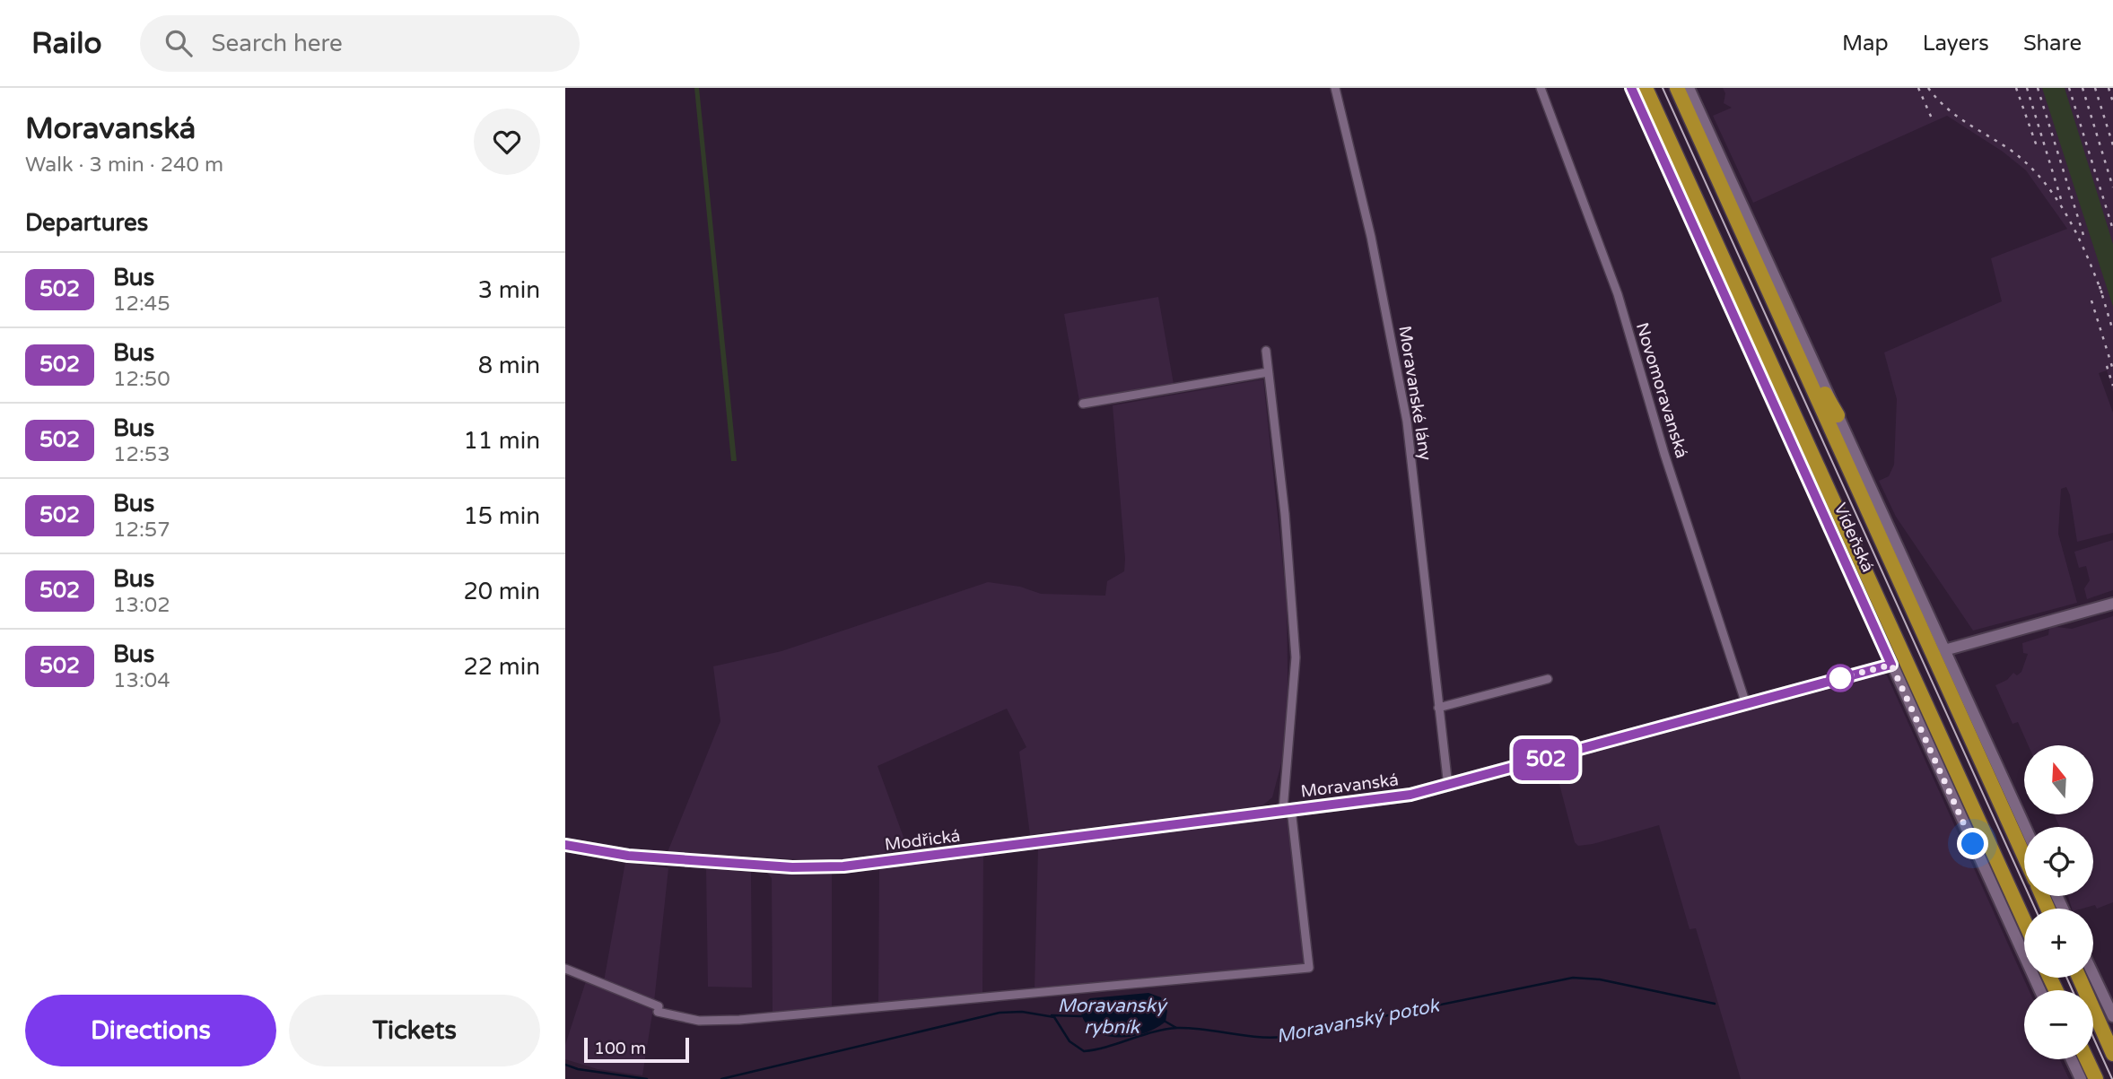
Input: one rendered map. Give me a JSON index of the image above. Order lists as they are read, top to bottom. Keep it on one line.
{"streets":{"highway":["Vídeňská"],"street":["Novomoravanská","Moravanské lány","Moravanská","Modřická"]},"crossings":[["Novomoravanská","Moravanská"],["Moravanské lány","Moravanská"],["Vídeňská","Moravanská"],["Moravanská","Modřická"]],"water":["Moravanský rybník","Moravanský potok"],"lines":["bus line 502"],"scale_bar":"100 m","north":"top","page":{"header":"Railo","search":"Search here","nav":["Map","Layers","Share"],"heading":[["Moravanská","Walk · 3 min · 240 m"],"Departures"],"on_map":"502","list":[{"mark":"502","name":"Bus","note":"12:45","value":"3 min"},{"mark":"502","name":"Bus","note":"12:50","value":"8 min"},{"mark":"502","name":"Bus","note":"12:53","value":"11 min"},{"mark":"502","name":"Bus","note":"12:57","value":"15 min"},{"mark":"502","name":"Bus","note":"13:02","value":"20 min"},{"mark":"502","name":"Bus","note":"13:04","value":"22 min"}],"map_buttons":["+","−"],"buttons":["Directions","Tickets"],"scale":"100 m"}}
